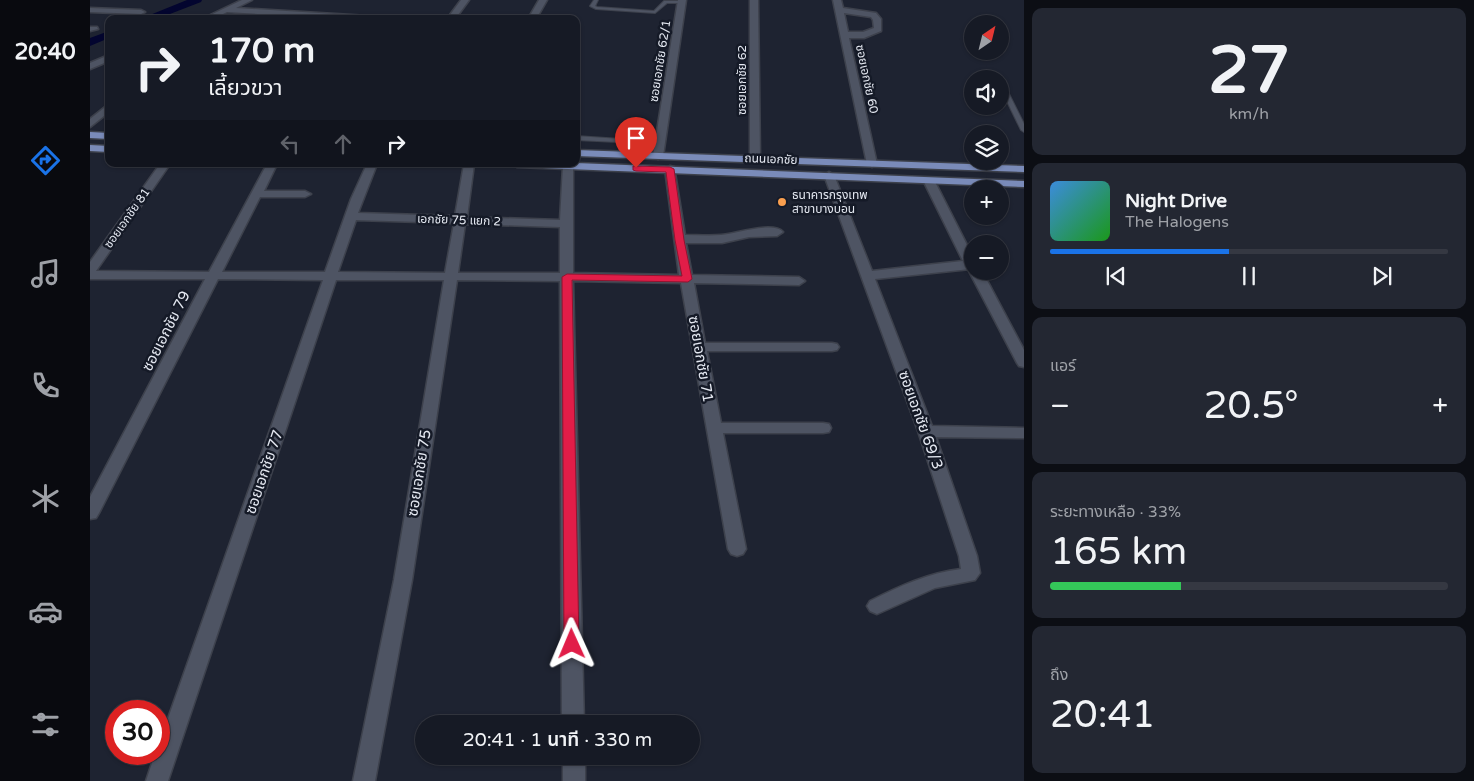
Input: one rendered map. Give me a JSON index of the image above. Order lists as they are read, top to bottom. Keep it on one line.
{"streets":{"main road":["ถนนเอกชัย"],"street":["ซอยเอกชัย 62/1","ซอยเอกชัย 60","ซอยเอกชัย 62","ซอยเอกชัย 81","เอกชัย 75 แยก 2","ซอยเอกชัย 79","ซอยเอกชัย 71","ซอยเอกชัย 69/3","ซอยเอกชัย 77","ซอยเอกชัย 75"]},"crossings":[["ซอยเอกชัย 62/1","ถนนเอกชัย"],["ซอยเอกชัย 60","ถนนเอกชัย"],["ซอยเอกชัย 62","ถนนเอกชัย"],["ถนนเอกชัย","ซอยเอกชัย 71"],["ถนนเอกชัย","ซอยเอกชัย 69/3"],["เอกชัย 75 แยก 2","ซอยเอกชัย 77"],["เอกชัย 75 แยก 2","ซอยเอกชัย 75"]],"places":["ธนาคารกรุงเทพ สาขาบางบอน"],"north":"top right","page":{"tabs":"20:40","tile":[["27","km/h"],"แอร์",["ระยะทางเหลือ · 33%","165 km"],["ถึง","20:41"]],"map_buttons":["+","−"],"turn":["170 m","เลี้ยวขวา"],"song":["Night Drive","The Halogens"],"heat":["−","20.5°","+"],"limit":"30","trip":"20:41 · 1 นาที · 330 m"}}
